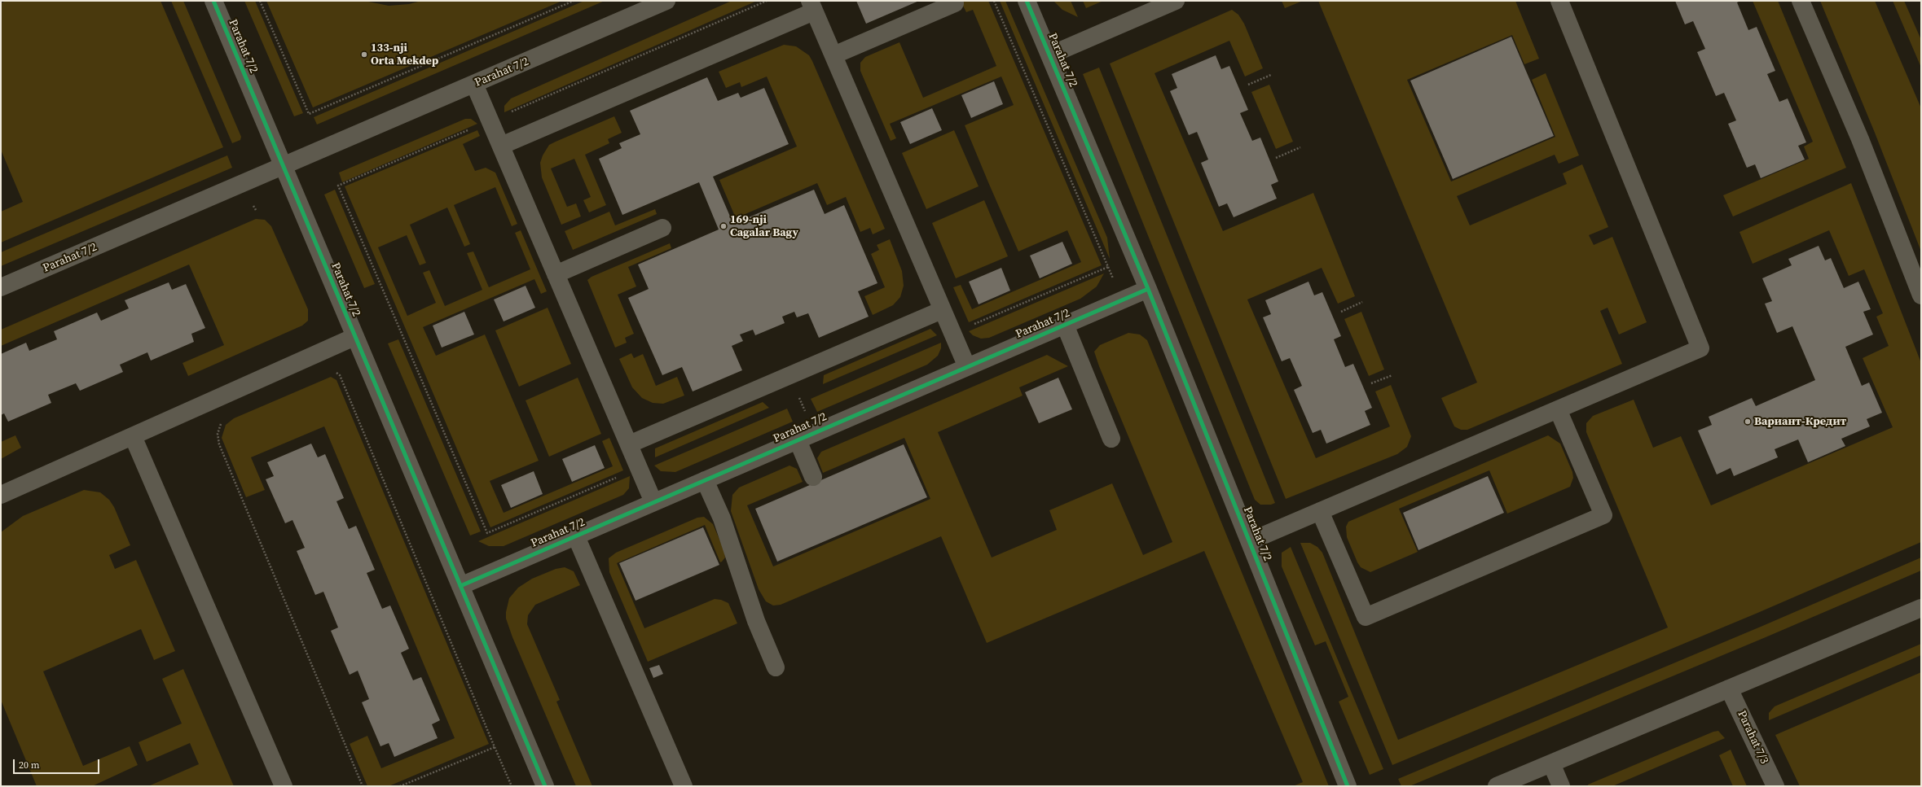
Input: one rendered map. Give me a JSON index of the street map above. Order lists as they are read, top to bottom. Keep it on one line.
{"streets":{"street":["Parahat 7/2","Parahat 7/3"]},"places":["133-nji Orta Mekdep","169-nji Cagalar Bagy","Вариант-Кредит"],"scale_bar":"20 m"}
